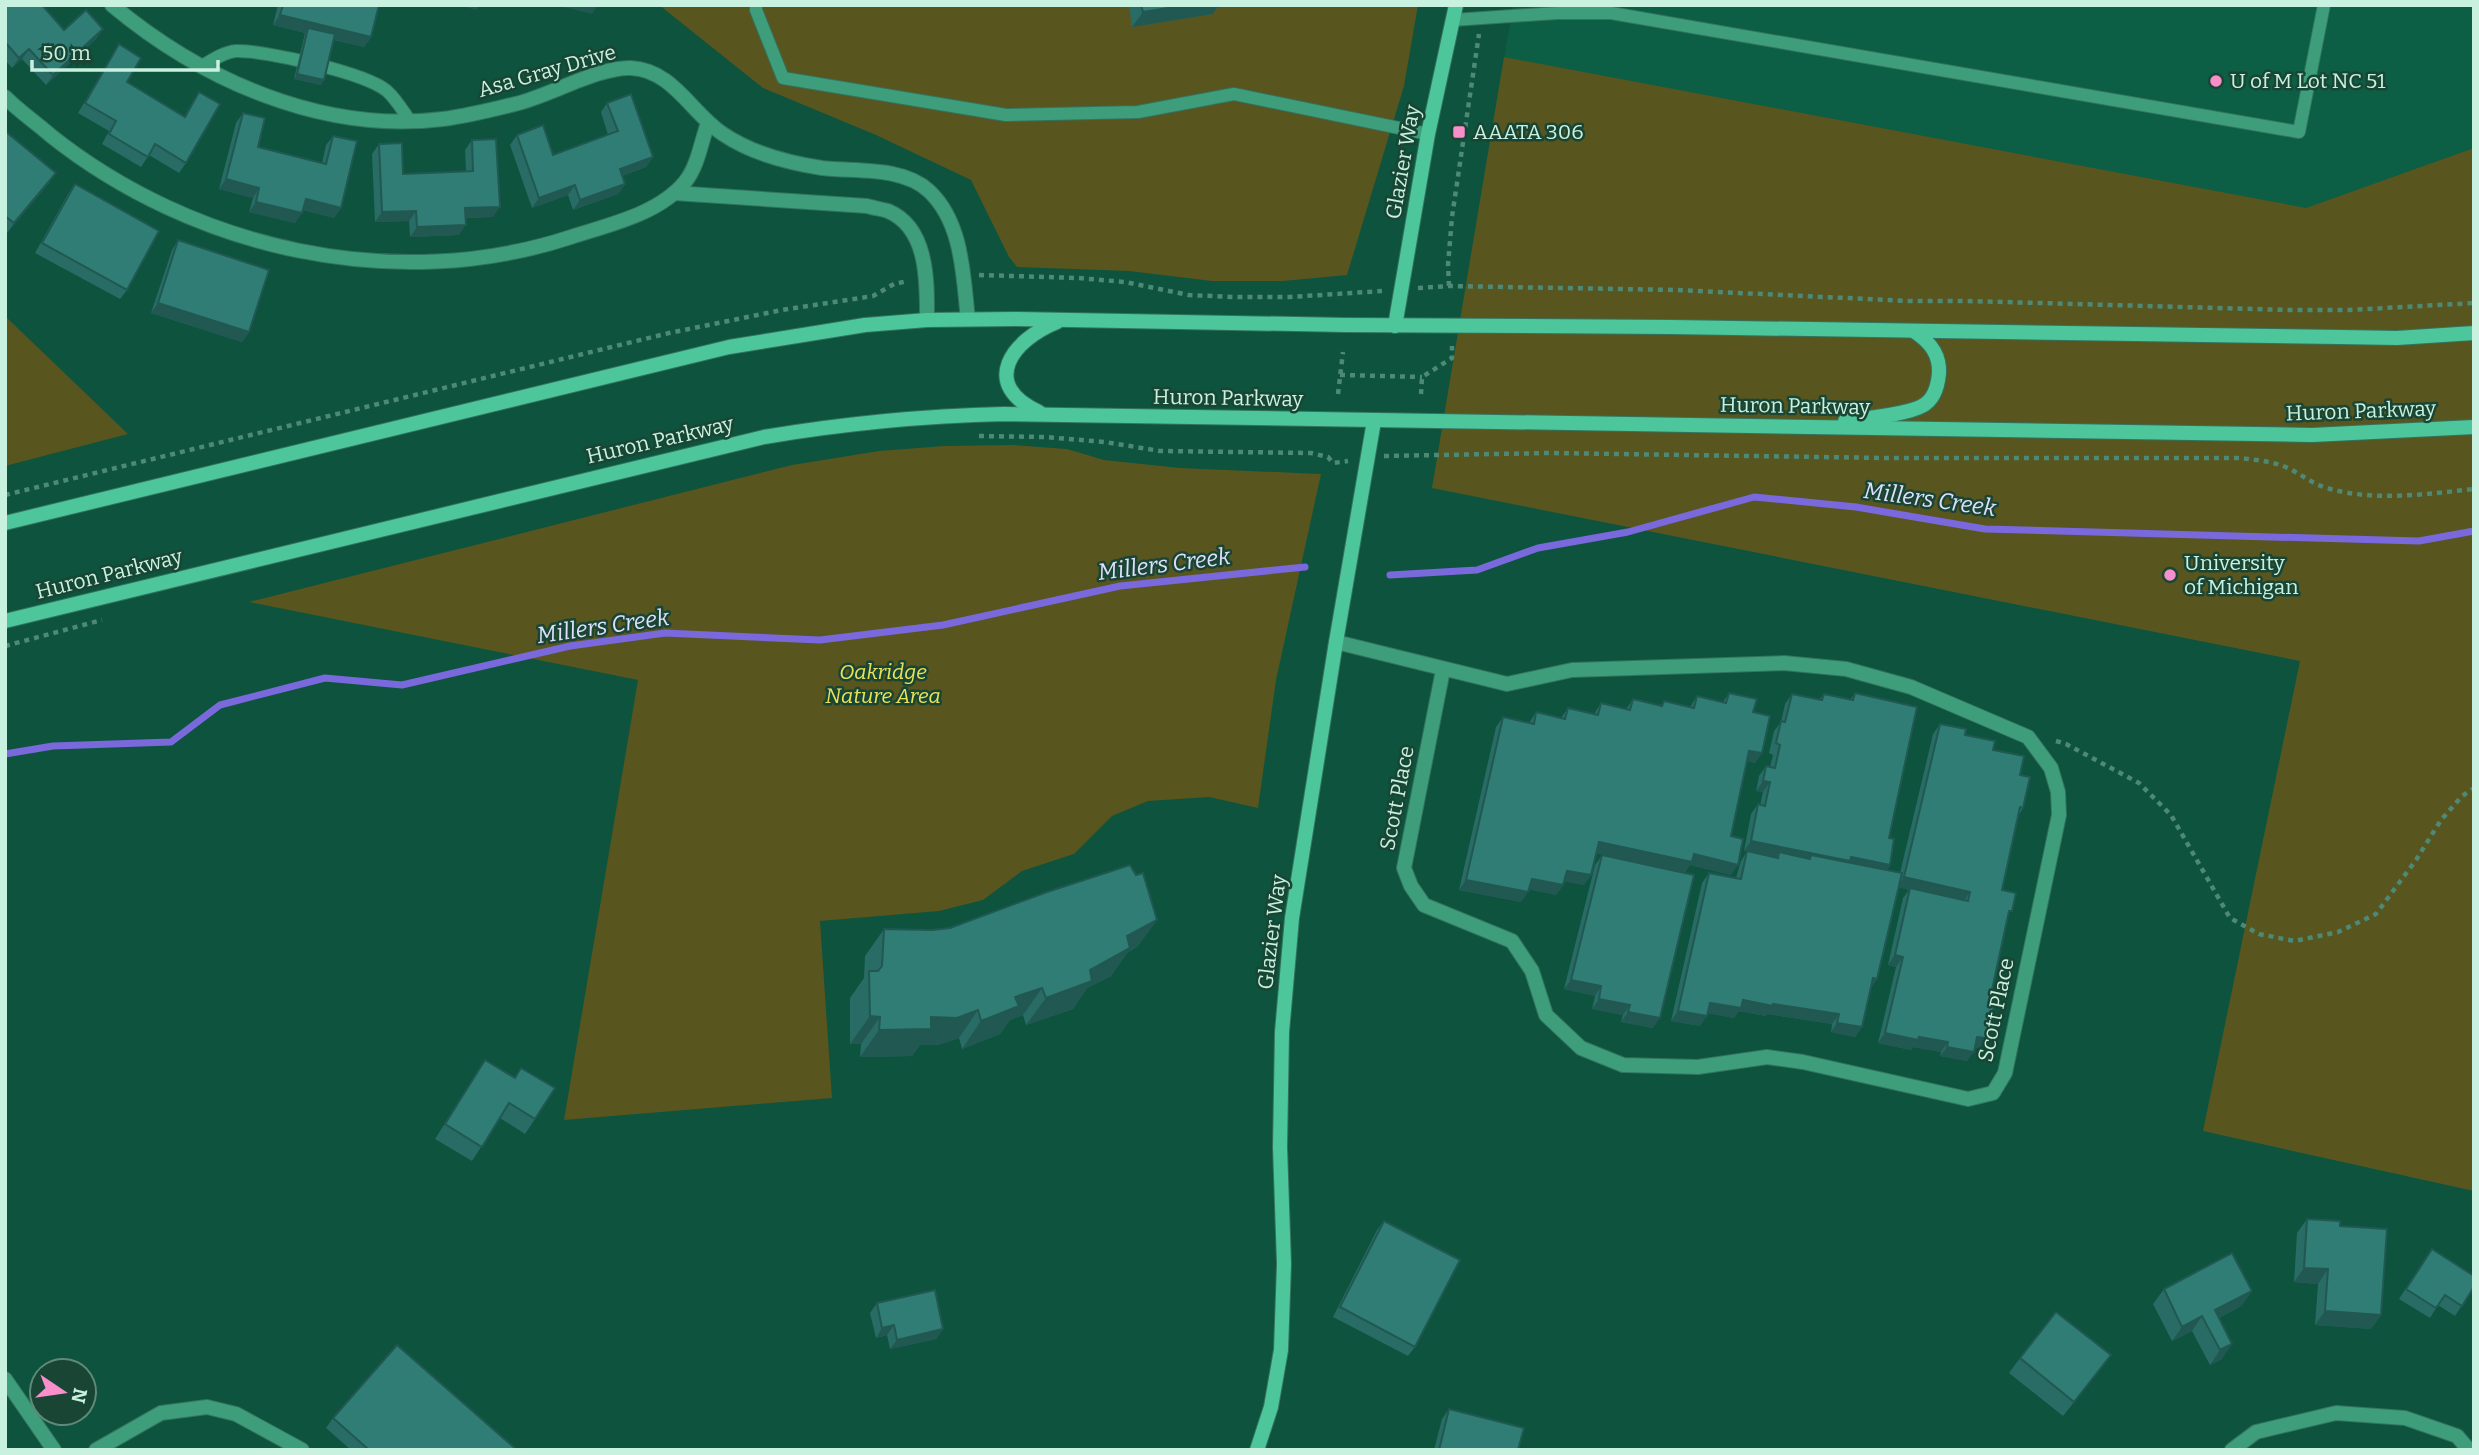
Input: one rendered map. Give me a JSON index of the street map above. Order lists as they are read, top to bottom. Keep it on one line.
{"streets":{"main road":["Glazier Way","Huron Parkway"],"street":["Asa Gray Drive","Scott Place"]},"crossings":[["Glazier Way","Huron Parkway"]],"water":["Millers Creek"],"parks":["Oakridge Nature Area"],"places":{"other":["U of M Lot NC 51","University of Michigan"],"transit":["AAATA 306"]},"scale_bar":"50 m","north":"right"}
